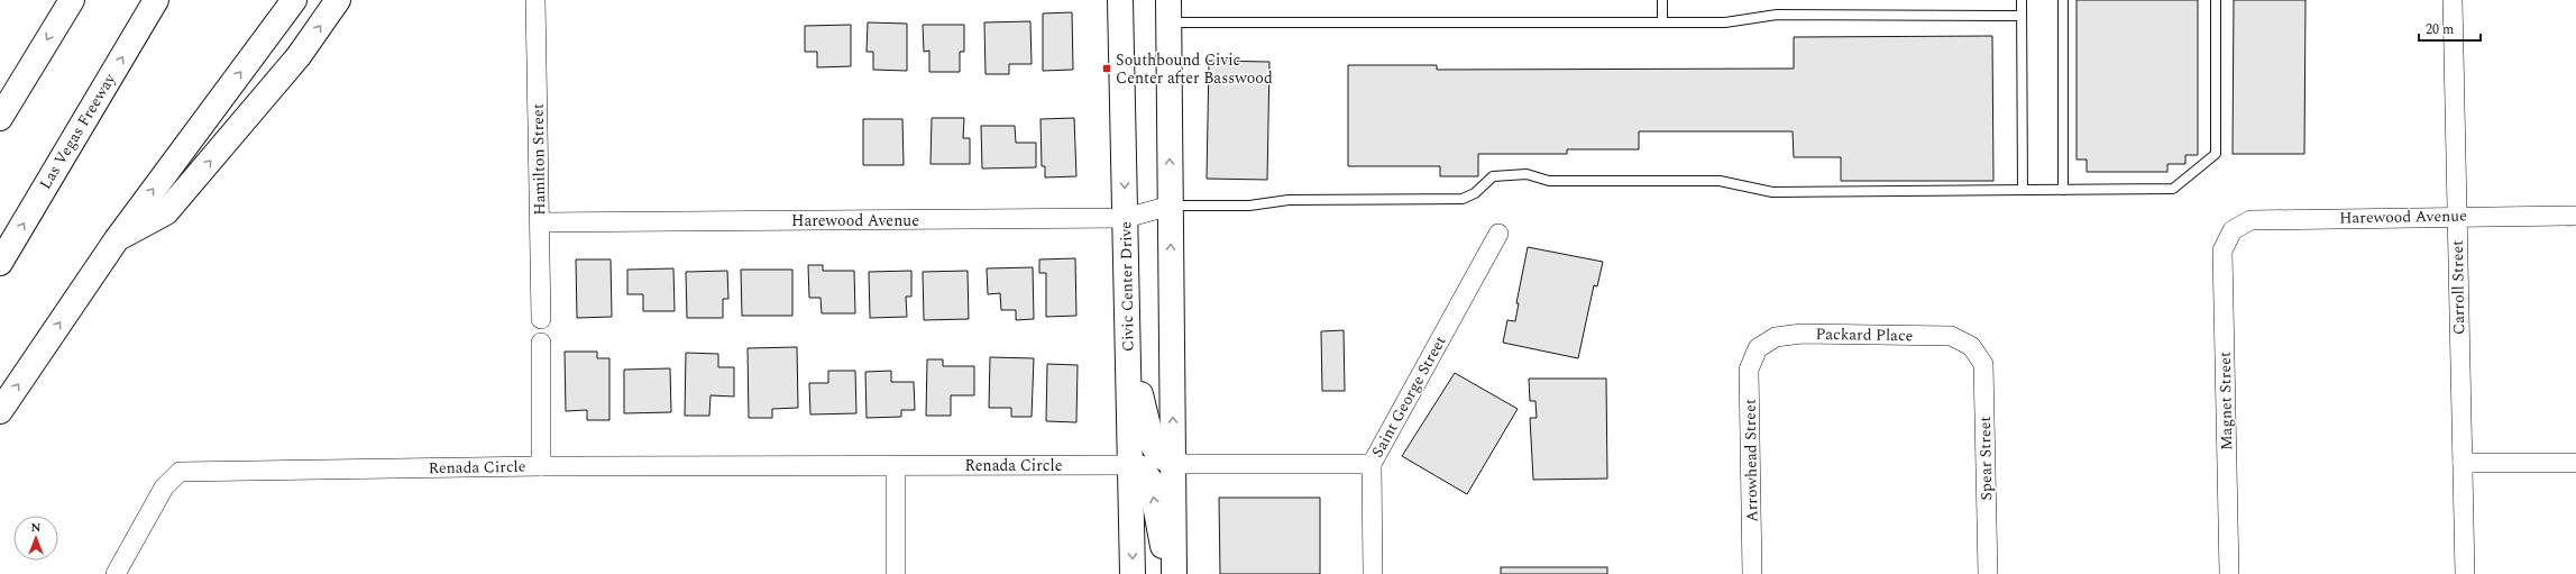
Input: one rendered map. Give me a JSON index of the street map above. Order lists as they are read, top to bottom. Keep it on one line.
{"streets":{"main road":["Las Vegas Freeway","Civic Center Drive"],"street":["Hamilton Street","Harewood Avenue","Carroll Street","Packard Place","Saint George Street","Magnet Street","Spear Street","Arrowhead Street","Renada Circle"]},"crossings":[["Hamilton Street","Harewood Avenue"],["Harewood Avenue","Civic Center Drive"],["Harewood Avenue","Carroll Street"],["Harewood Avenue","Magnet Street"],["Civic Center Drive","Renada Circle"],["Packard Place","Spear Street"],["Packard Place","Arrowhead Street"]],"places":{"transit":["Southbound Civic Center after Basswood"]},"scale_bar":"20 m","north":"top"}
